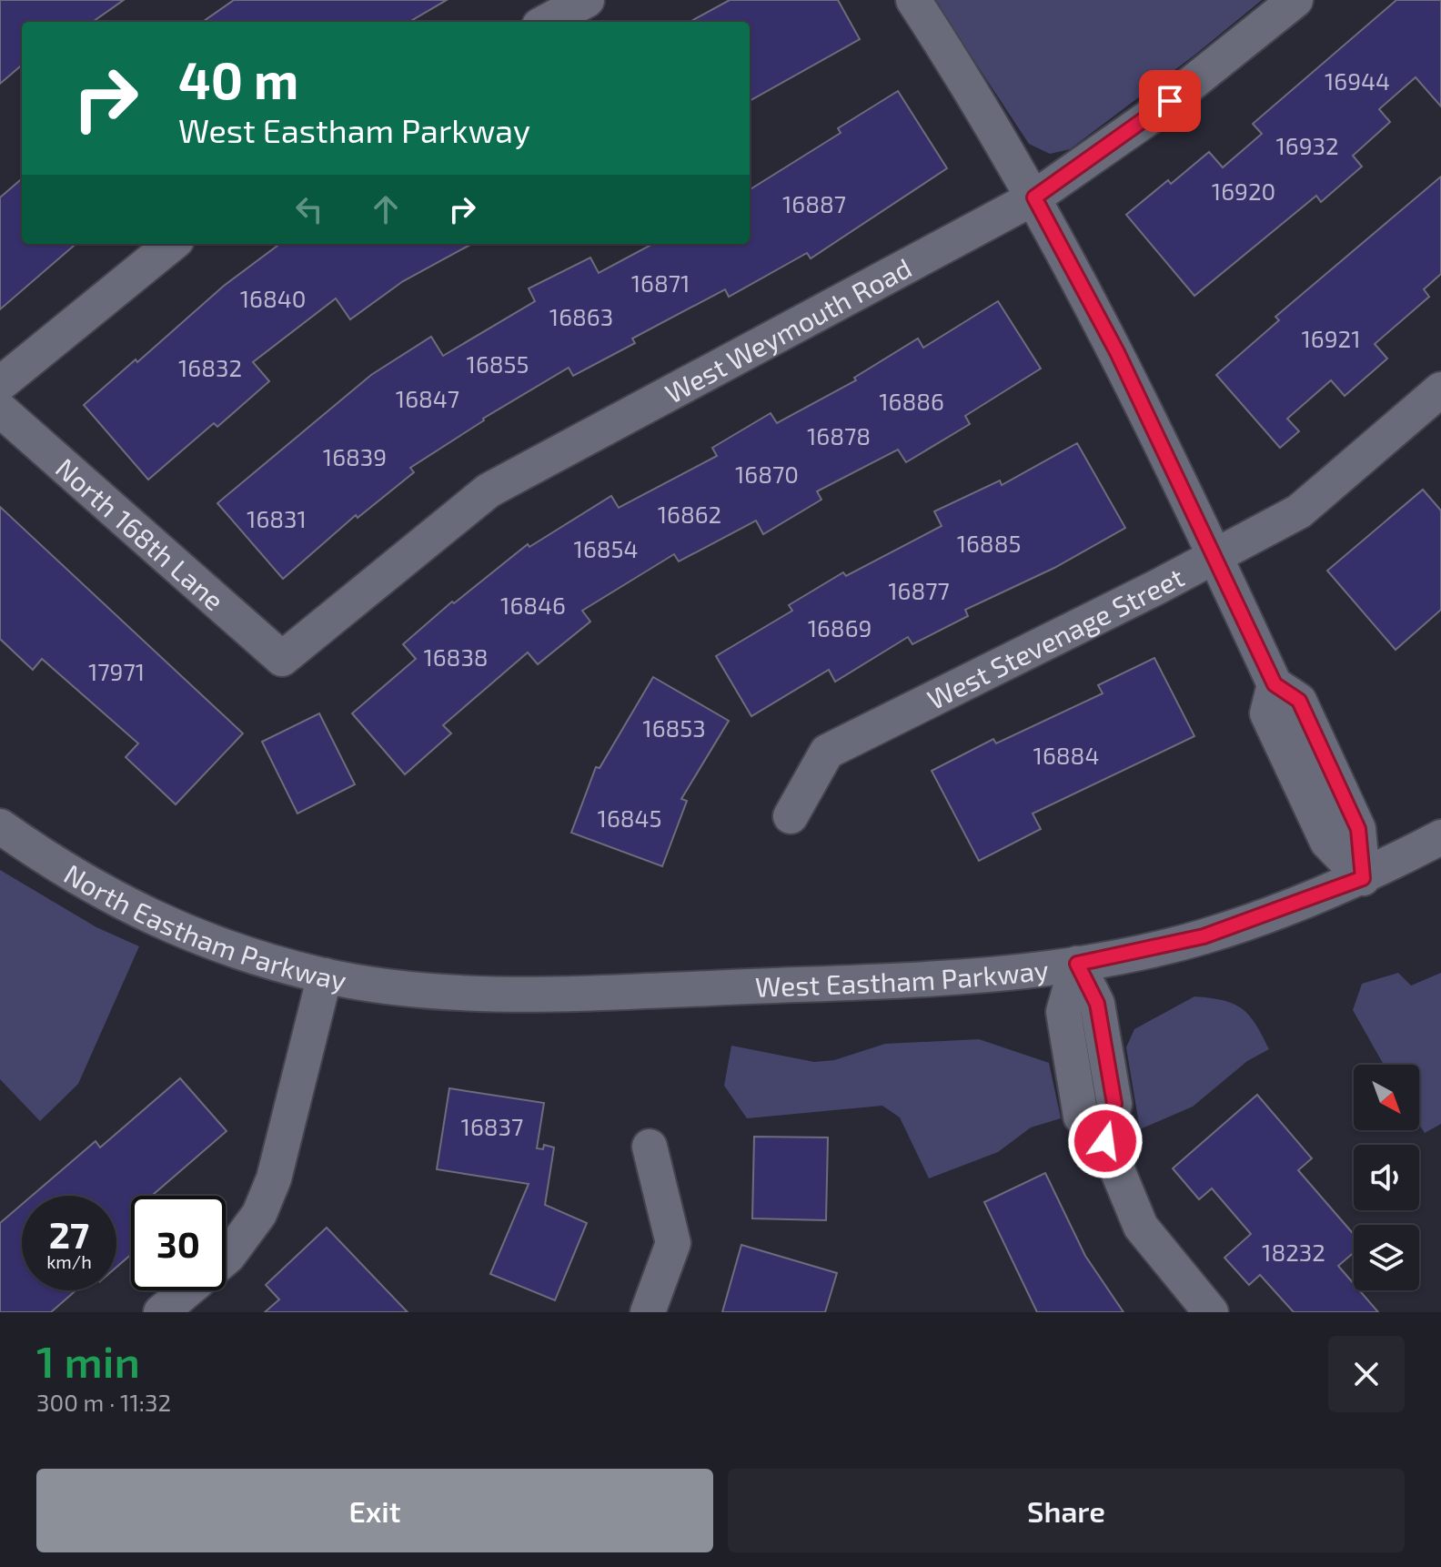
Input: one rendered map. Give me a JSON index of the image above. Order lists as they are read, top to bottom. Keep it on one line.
{"streets":{"street":["West Weymouth Road","North 168th Lane","West Stevenage Street","North Eastham Parkway","West Eastham Parkway"]},"crossings":[["West Weymouth Road","North 168th Lane"],["North Eastham Parkway","West Eastham Parkway"]],"house_numbers":["16944","16932","16920","16887","16871","16840","16863","16921","16855","16832","16847","16886","16878","16839","16870","16862","16831","16885","16854","16877","16846","16869","16838","17971","16853","16884","16845","16837","18232"],"north":"bottom right","page":{"turn":["40 m","West Eastham Parkway"],"speed":"27 km/h","limit":"30","heading":["1 min","300 m · 11:32"],"buttons":["Exit","Share"]}}
